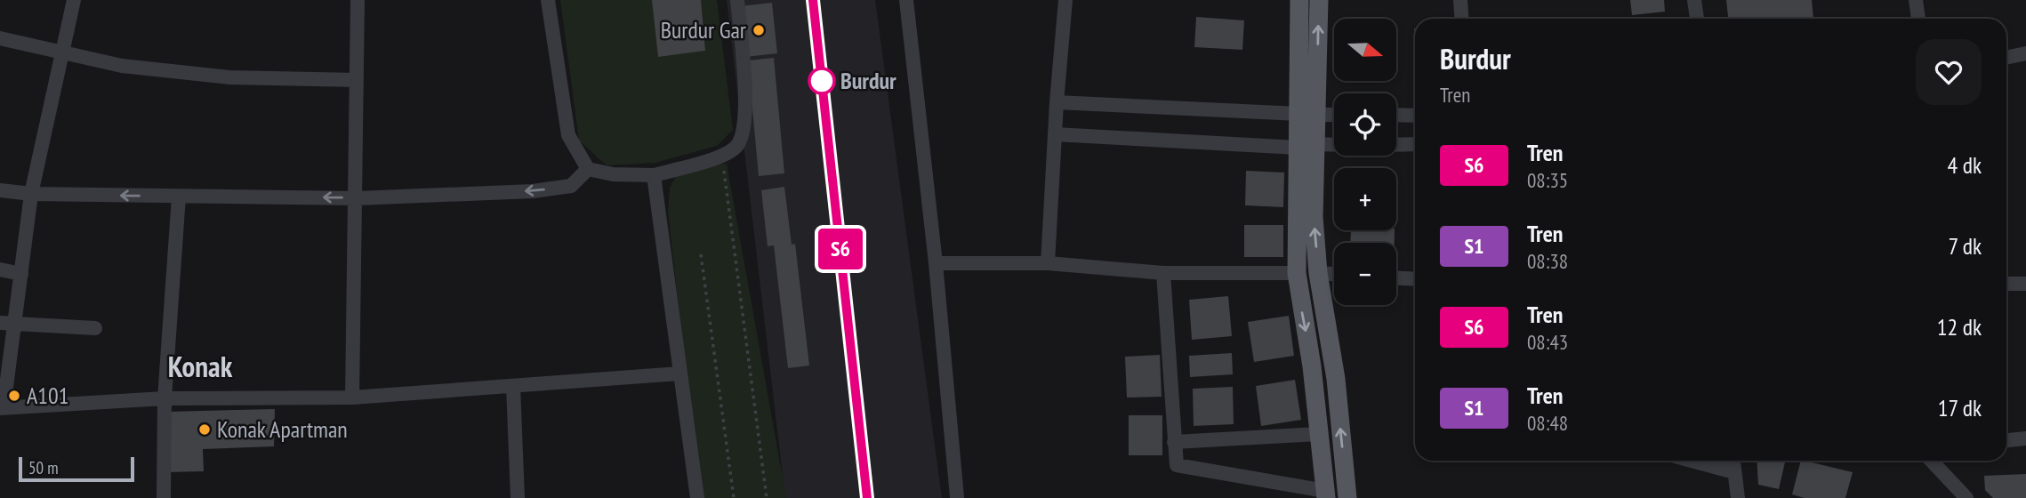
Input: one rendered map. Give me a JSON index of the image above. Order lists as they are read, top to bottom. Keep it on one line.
{"districts":["Konak"],"places":["Burdur Gar","Burdur","A101","Konak Apartman"],"scale_bar":"50 m","north":"right","page":{"on_map":"S6","map_buttons":["+","−"],"heading":["Burdur","Tren"],"list":[{"mark":"S6","name":"Tren","note":"08:35","value":"4 dk"},{"mark":"S1","name":"Tren","note":"08:38","value":"7 dk"},{"mark":"S6","name":"Tren","note":"08:43","value":"12 dk"},{"mark":"S1","name":"Tren","note":"08:48","value":"17 dk"}],"scale":"50 m"}}
